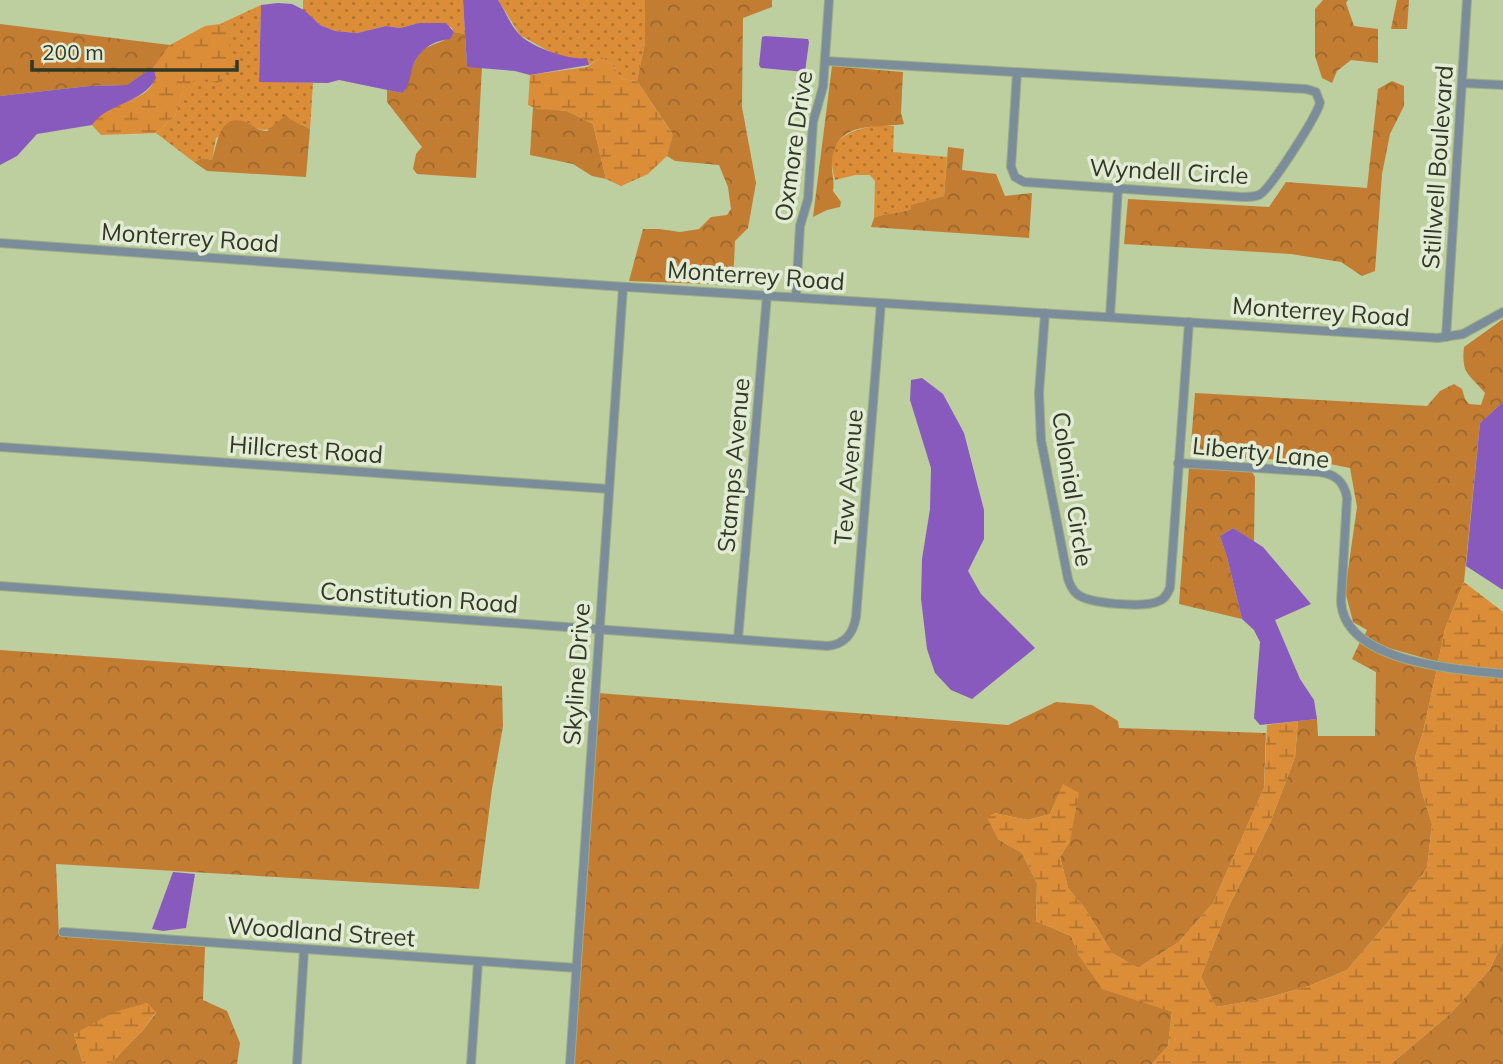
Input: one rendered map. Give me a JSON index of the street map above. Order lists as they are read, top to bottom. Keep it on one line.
{"streets":{"street":["Oxmore Drive","Stillwell Boulevard","Wyndell Circle","Monterrey Road","Hillcrest Road","Liberty Lane","Stamps Avenue","Tew Avenue","Colonial Circle","Constitution Road","Skyline Drive","Woodland Street"]},"crossings":[["Oxmore Drive","Wyndell Circle"],["Oxmore Drive","Monterrey Road"],["Stillwell Boulevard","Monterrey Road"],["Monterrey Road","Stamps Avenue"],["Monterrey Road","Tew Avenue"],["Monterrey Road","Colonial Circle"],["Monterrey Road","Skyline Drive"],["Hillcrest Road","Skyline Drive"],["Liberty Lane","Colonial Circle"],["Stamps Avenue","Constitution Road"],["Tew Avenue","Constitution Road"],["Constitution Road","Skyline Drive"],["Skyline Drive","Woodland Street"]],"scale_bar":"200 m"}
